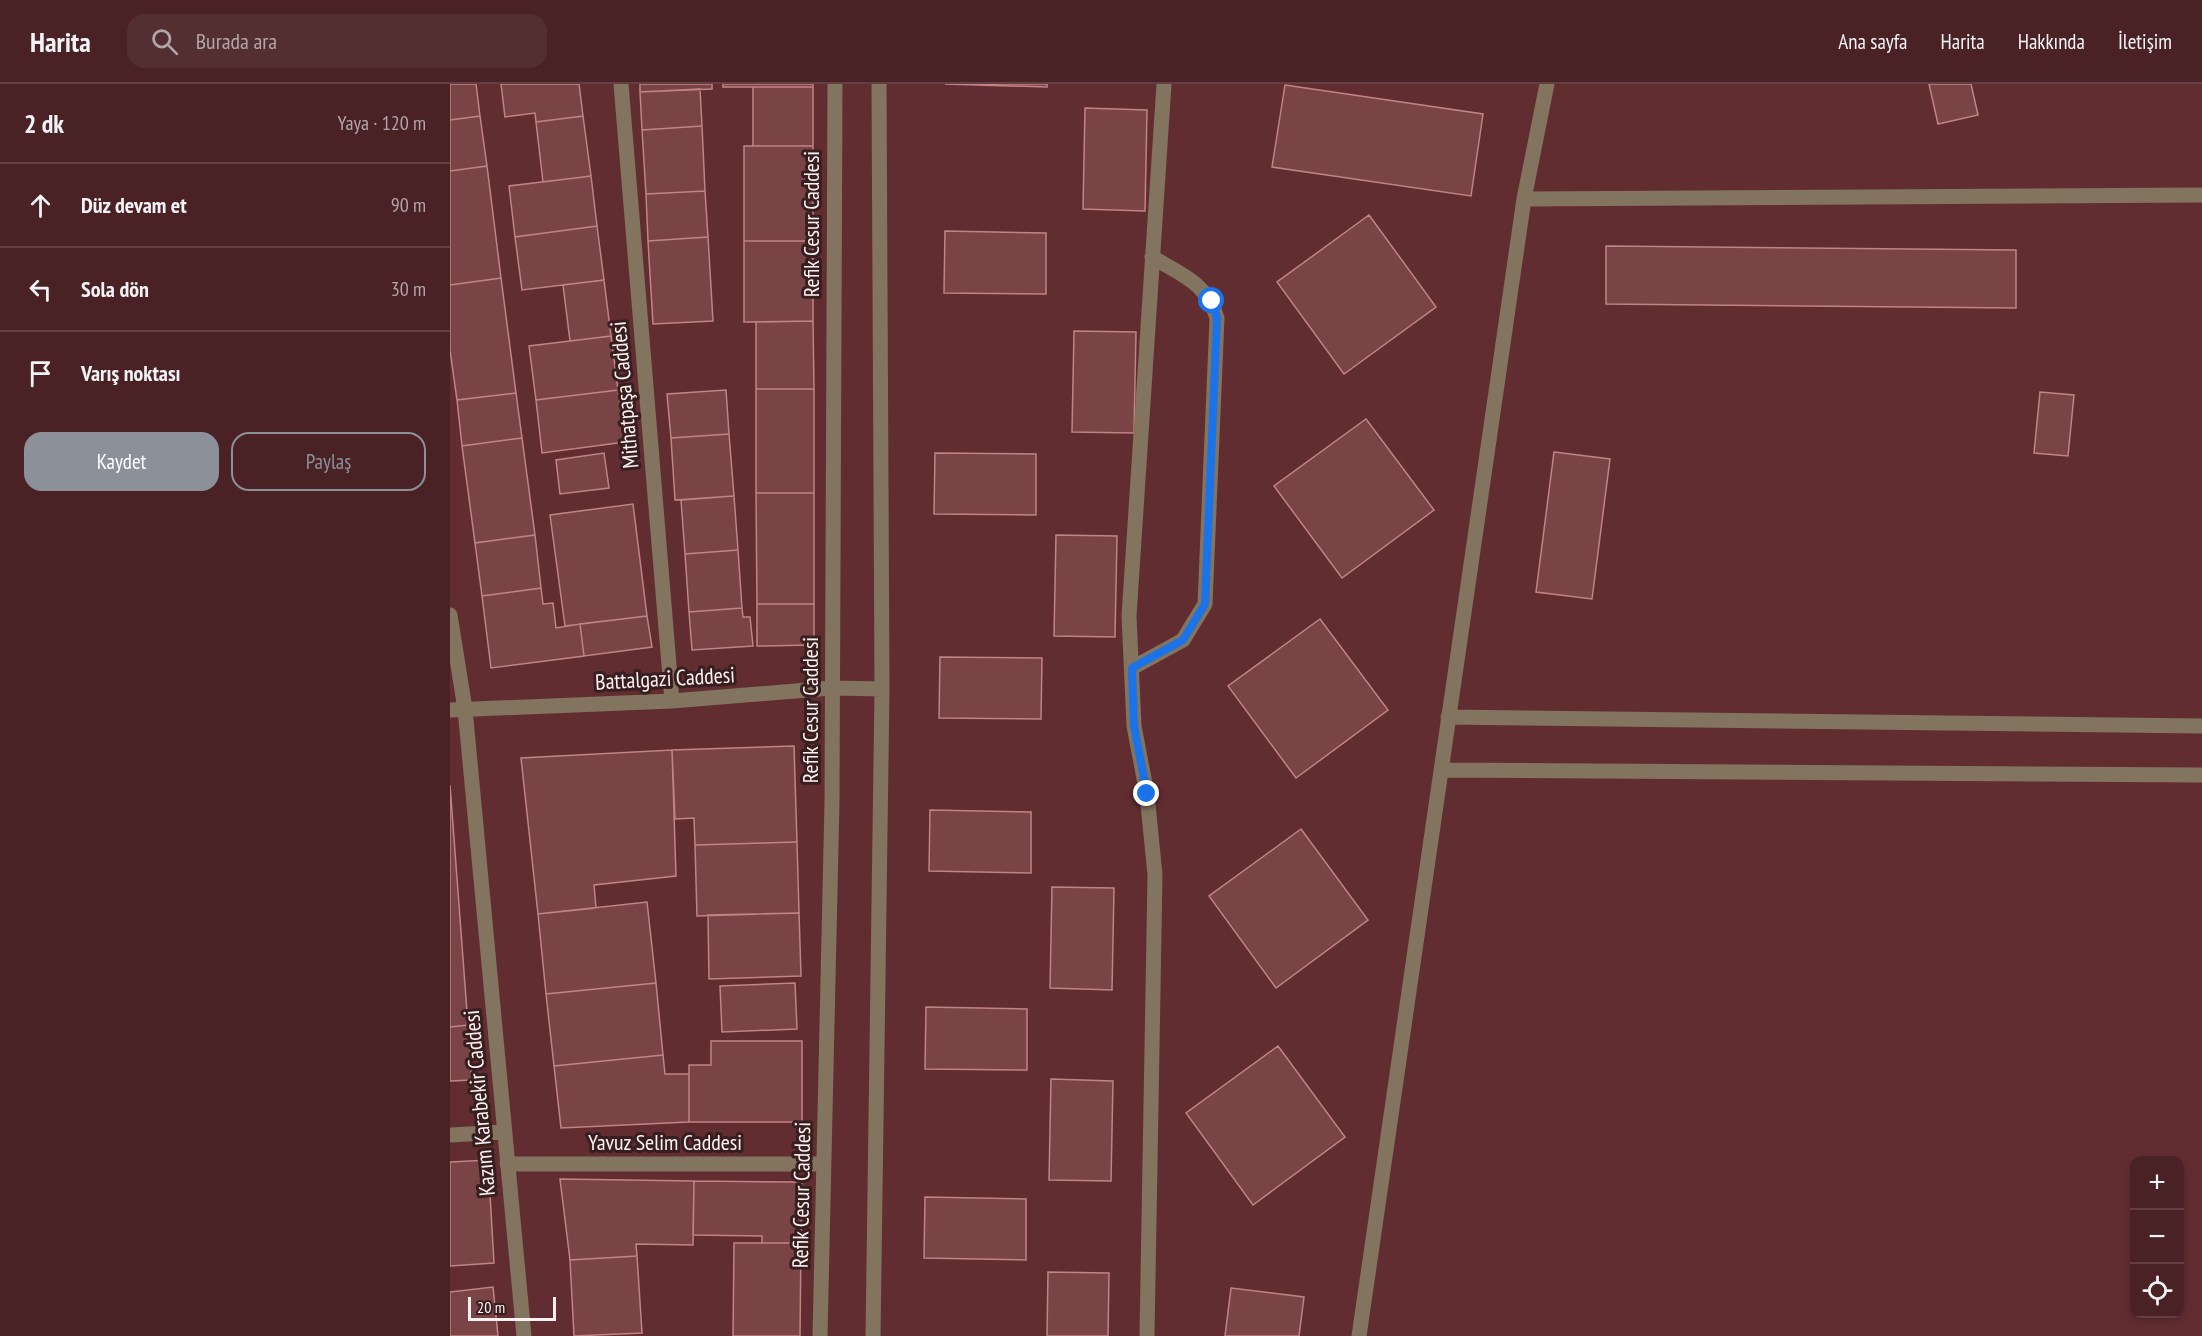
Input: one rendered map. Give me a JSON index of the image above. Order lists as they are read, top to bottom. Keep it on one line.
{"streets":{"street":["Refik Cesur Caddesi","Mithatpaşa Caddesi","Battalgazi Caddesi","Kazım Karabekir Caddesi","Yavuz Selim Caddesi"]},"crossings":[["Refik Cesur Caddesi","Battalgazi Caddesi"],["Refik Cesur Caddesi","Yavuz Selim Caddesi"],["Mithatpaşa Caddesi","Battalgazi Caddesi"],["Battalgazi Caddesi","Kazım Karabekir Caddesi"],["Kazım Karabekir Caddesi","Yavuz Selim Caddesi"]],"scale_bar":"20 m","page":{"header":"Harita","search":"Burada ara","nav":["Ana sayfa","Harita","Hakkında","İletişim"],"heading":["2 dk","Yaya · 120 m"],"list":[["Düz devam et","90 m"],["Sola dön","30 m"],"Varış noktası"],"buttons":["Kaydet","Paylaş"],"map_buttons":["+","−"],"scale":"20 m"}}
